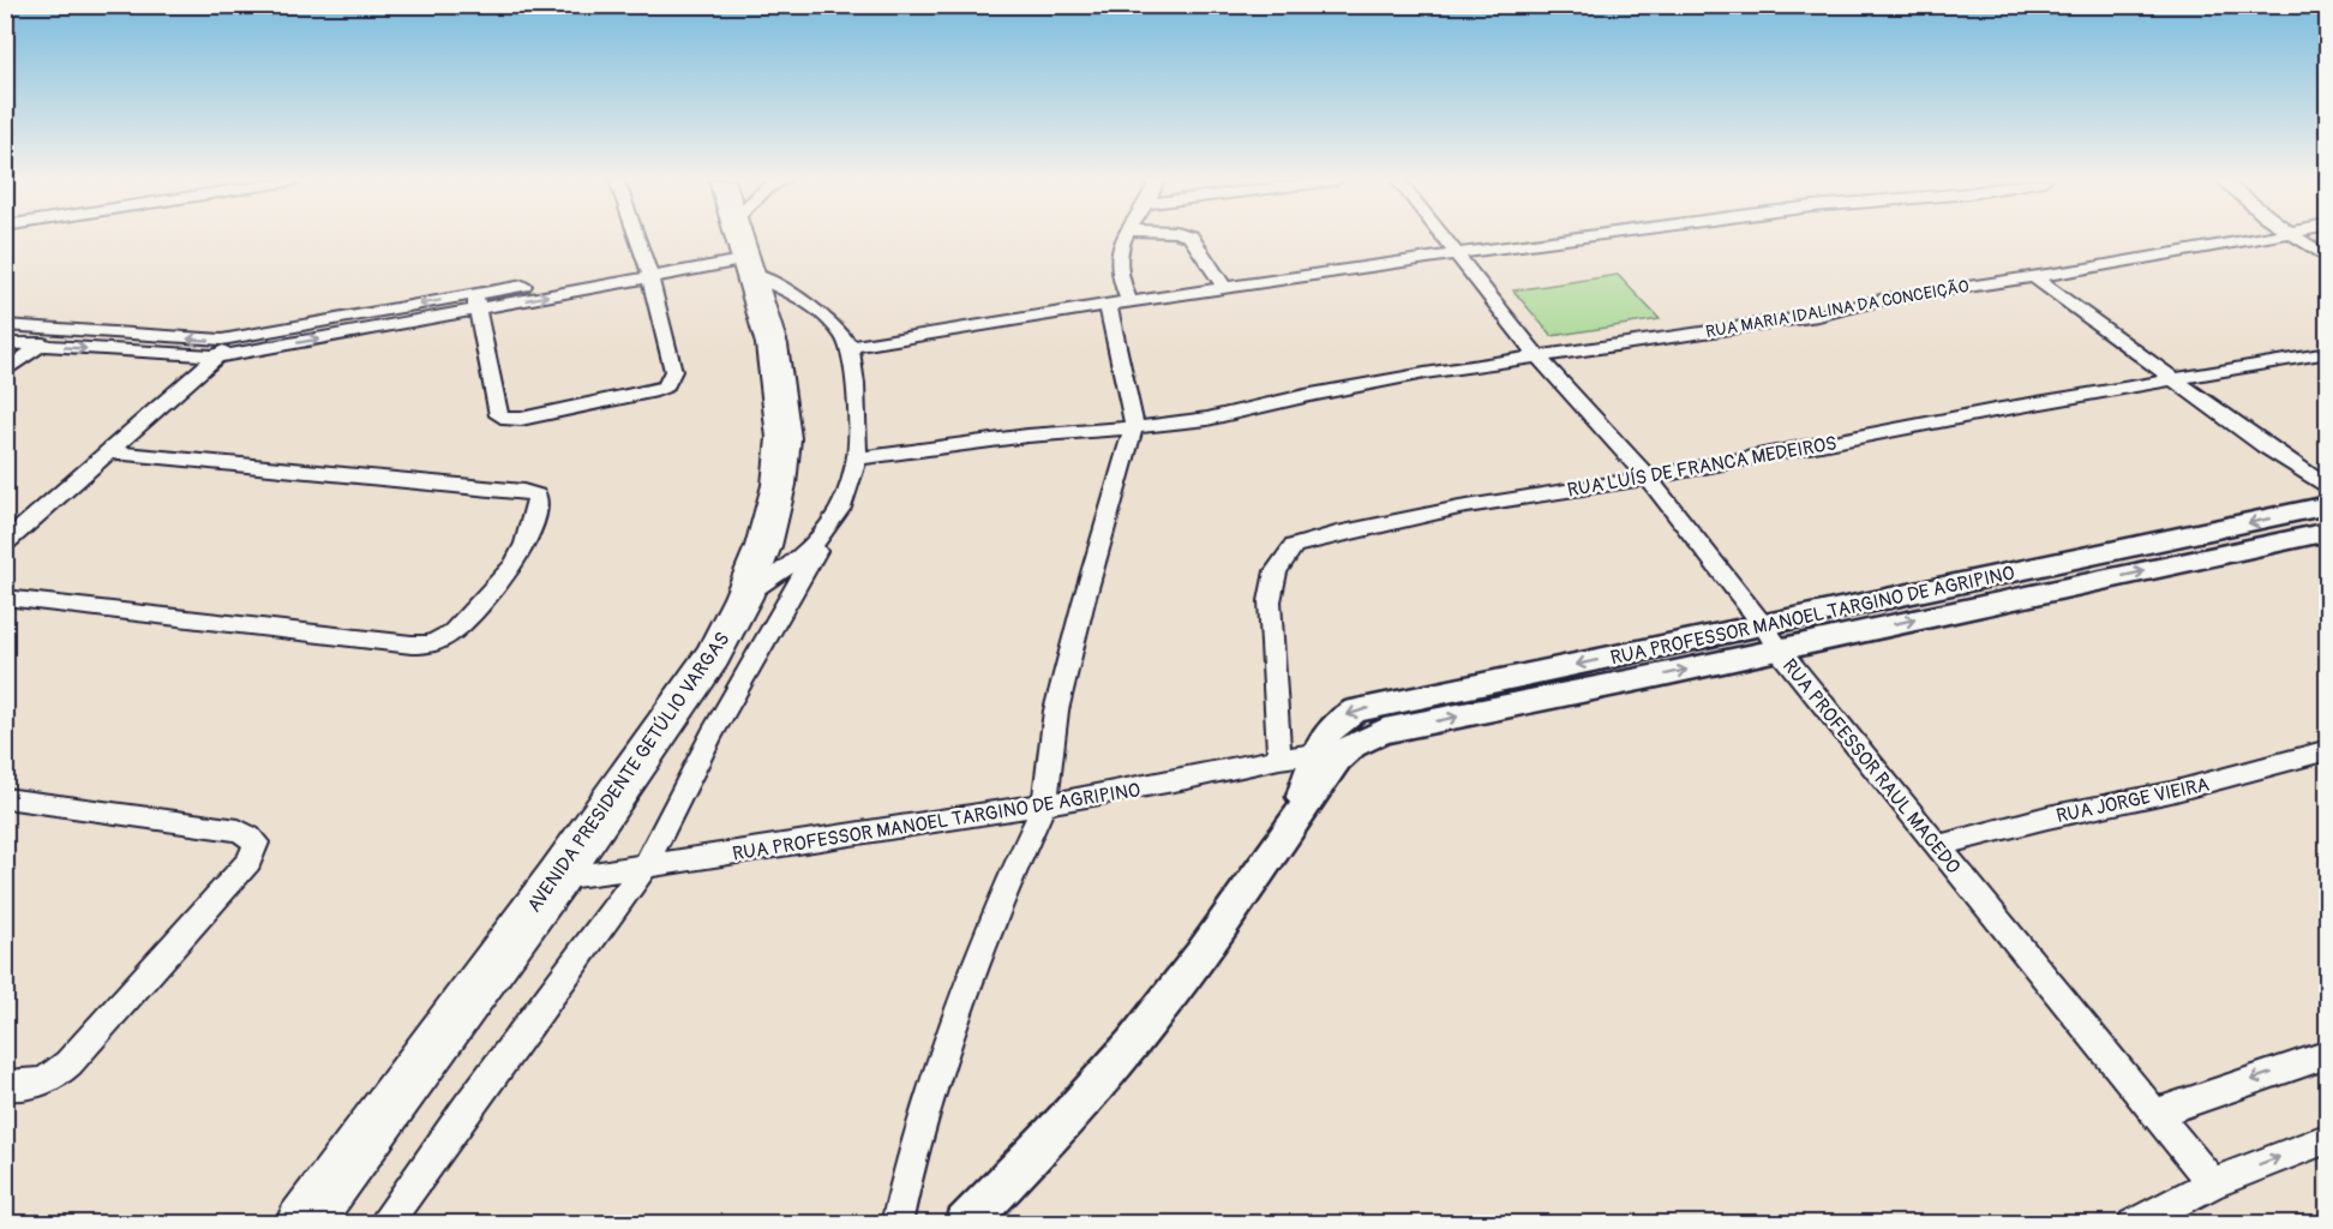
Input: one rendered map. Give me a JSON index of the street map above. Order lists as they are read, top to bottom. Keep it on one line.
{"streets":{"highway":["AVENIDA PRESIDENTE GETÚLIO VARGAS"],"street":["RUA MARIA IDALINA DA CONCEIÇÃO","RUA LUÍS DE FRANCA MEDEIROS","RUA PROFESSOR MANOEL TARGINO DE AGRIPINO","RUA PROFESSOR RAUL MACEDO","RUA JORGE VIEIRA"]},"crossings":[["RUA MARIA IDALINA DA CONCEIÇÃO","RUA PROFESSOR RAUL MACEDO"],["RUA LUÍS DE FRANCA MEDEIROS","RUA PROFESSOR MANOEL TARGINO DE AGRIPINO"],["RUA LUÍS DE FRANCA MEDEIROS","RUA PROFESSOR RAUL MACEDO"],["RUA PROFESSOR MANOEL TARGINO DE AGRIPINO","RUA PROFESSOR RAUL MACEDO"],["RUA PROFESSOR MANOEL TARGINO DE AGRIPINO","AVENIDA PRESIDENTE GETÚLIO VARGAS"],["RUA PROFESSOR RAUL MACEDO","RUA JORGE VIEIRA"]]}
